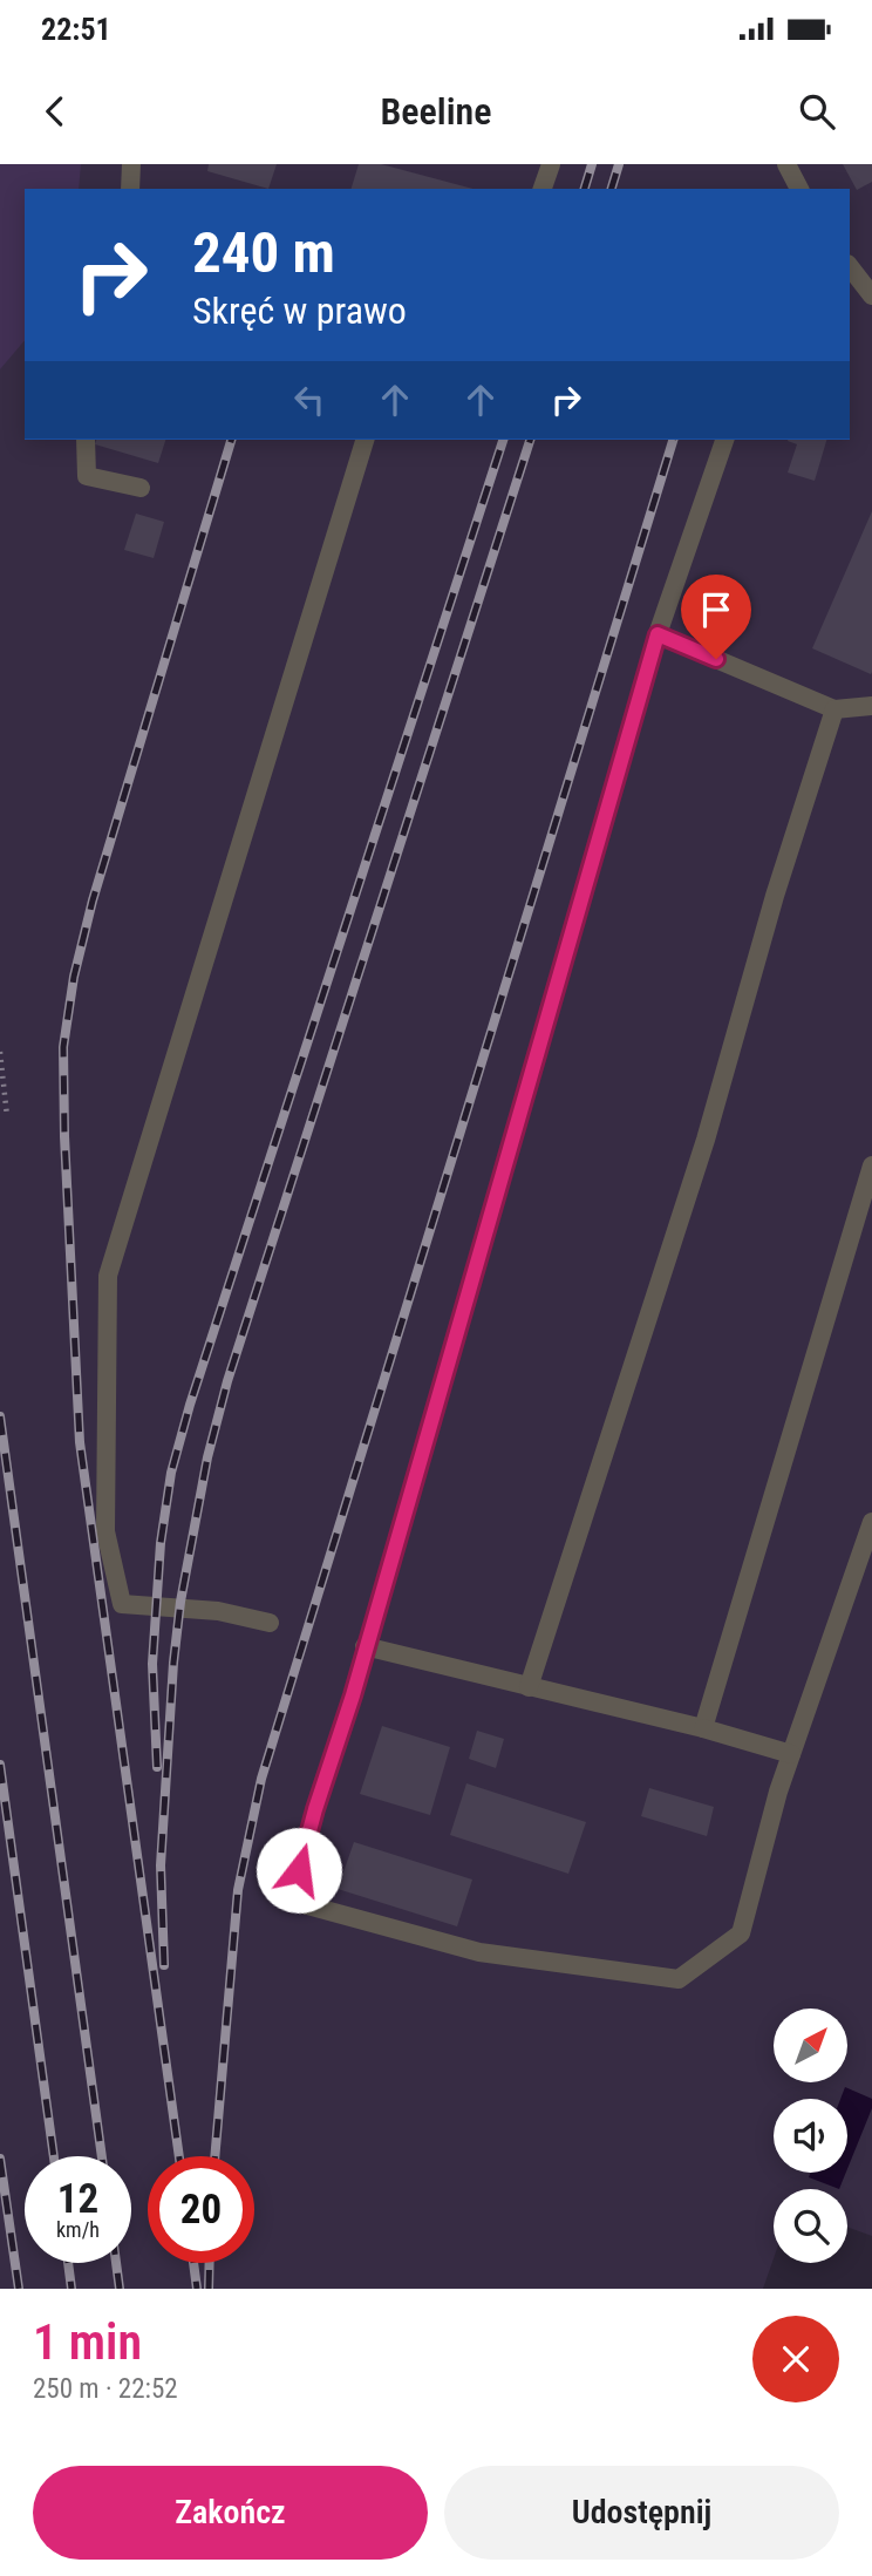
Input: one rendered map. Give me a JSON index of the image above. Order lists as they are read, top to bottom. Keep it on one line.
{"north":"top right","page":{"status":"22:51","header":"Beeline","turn":["240 m","Skręć w prawo"],"speed":"12 km/h","limit":"20","heading":["1 min","250 m · 22:52"],"buttons":["Zakończ","Udostępnij"]}}
